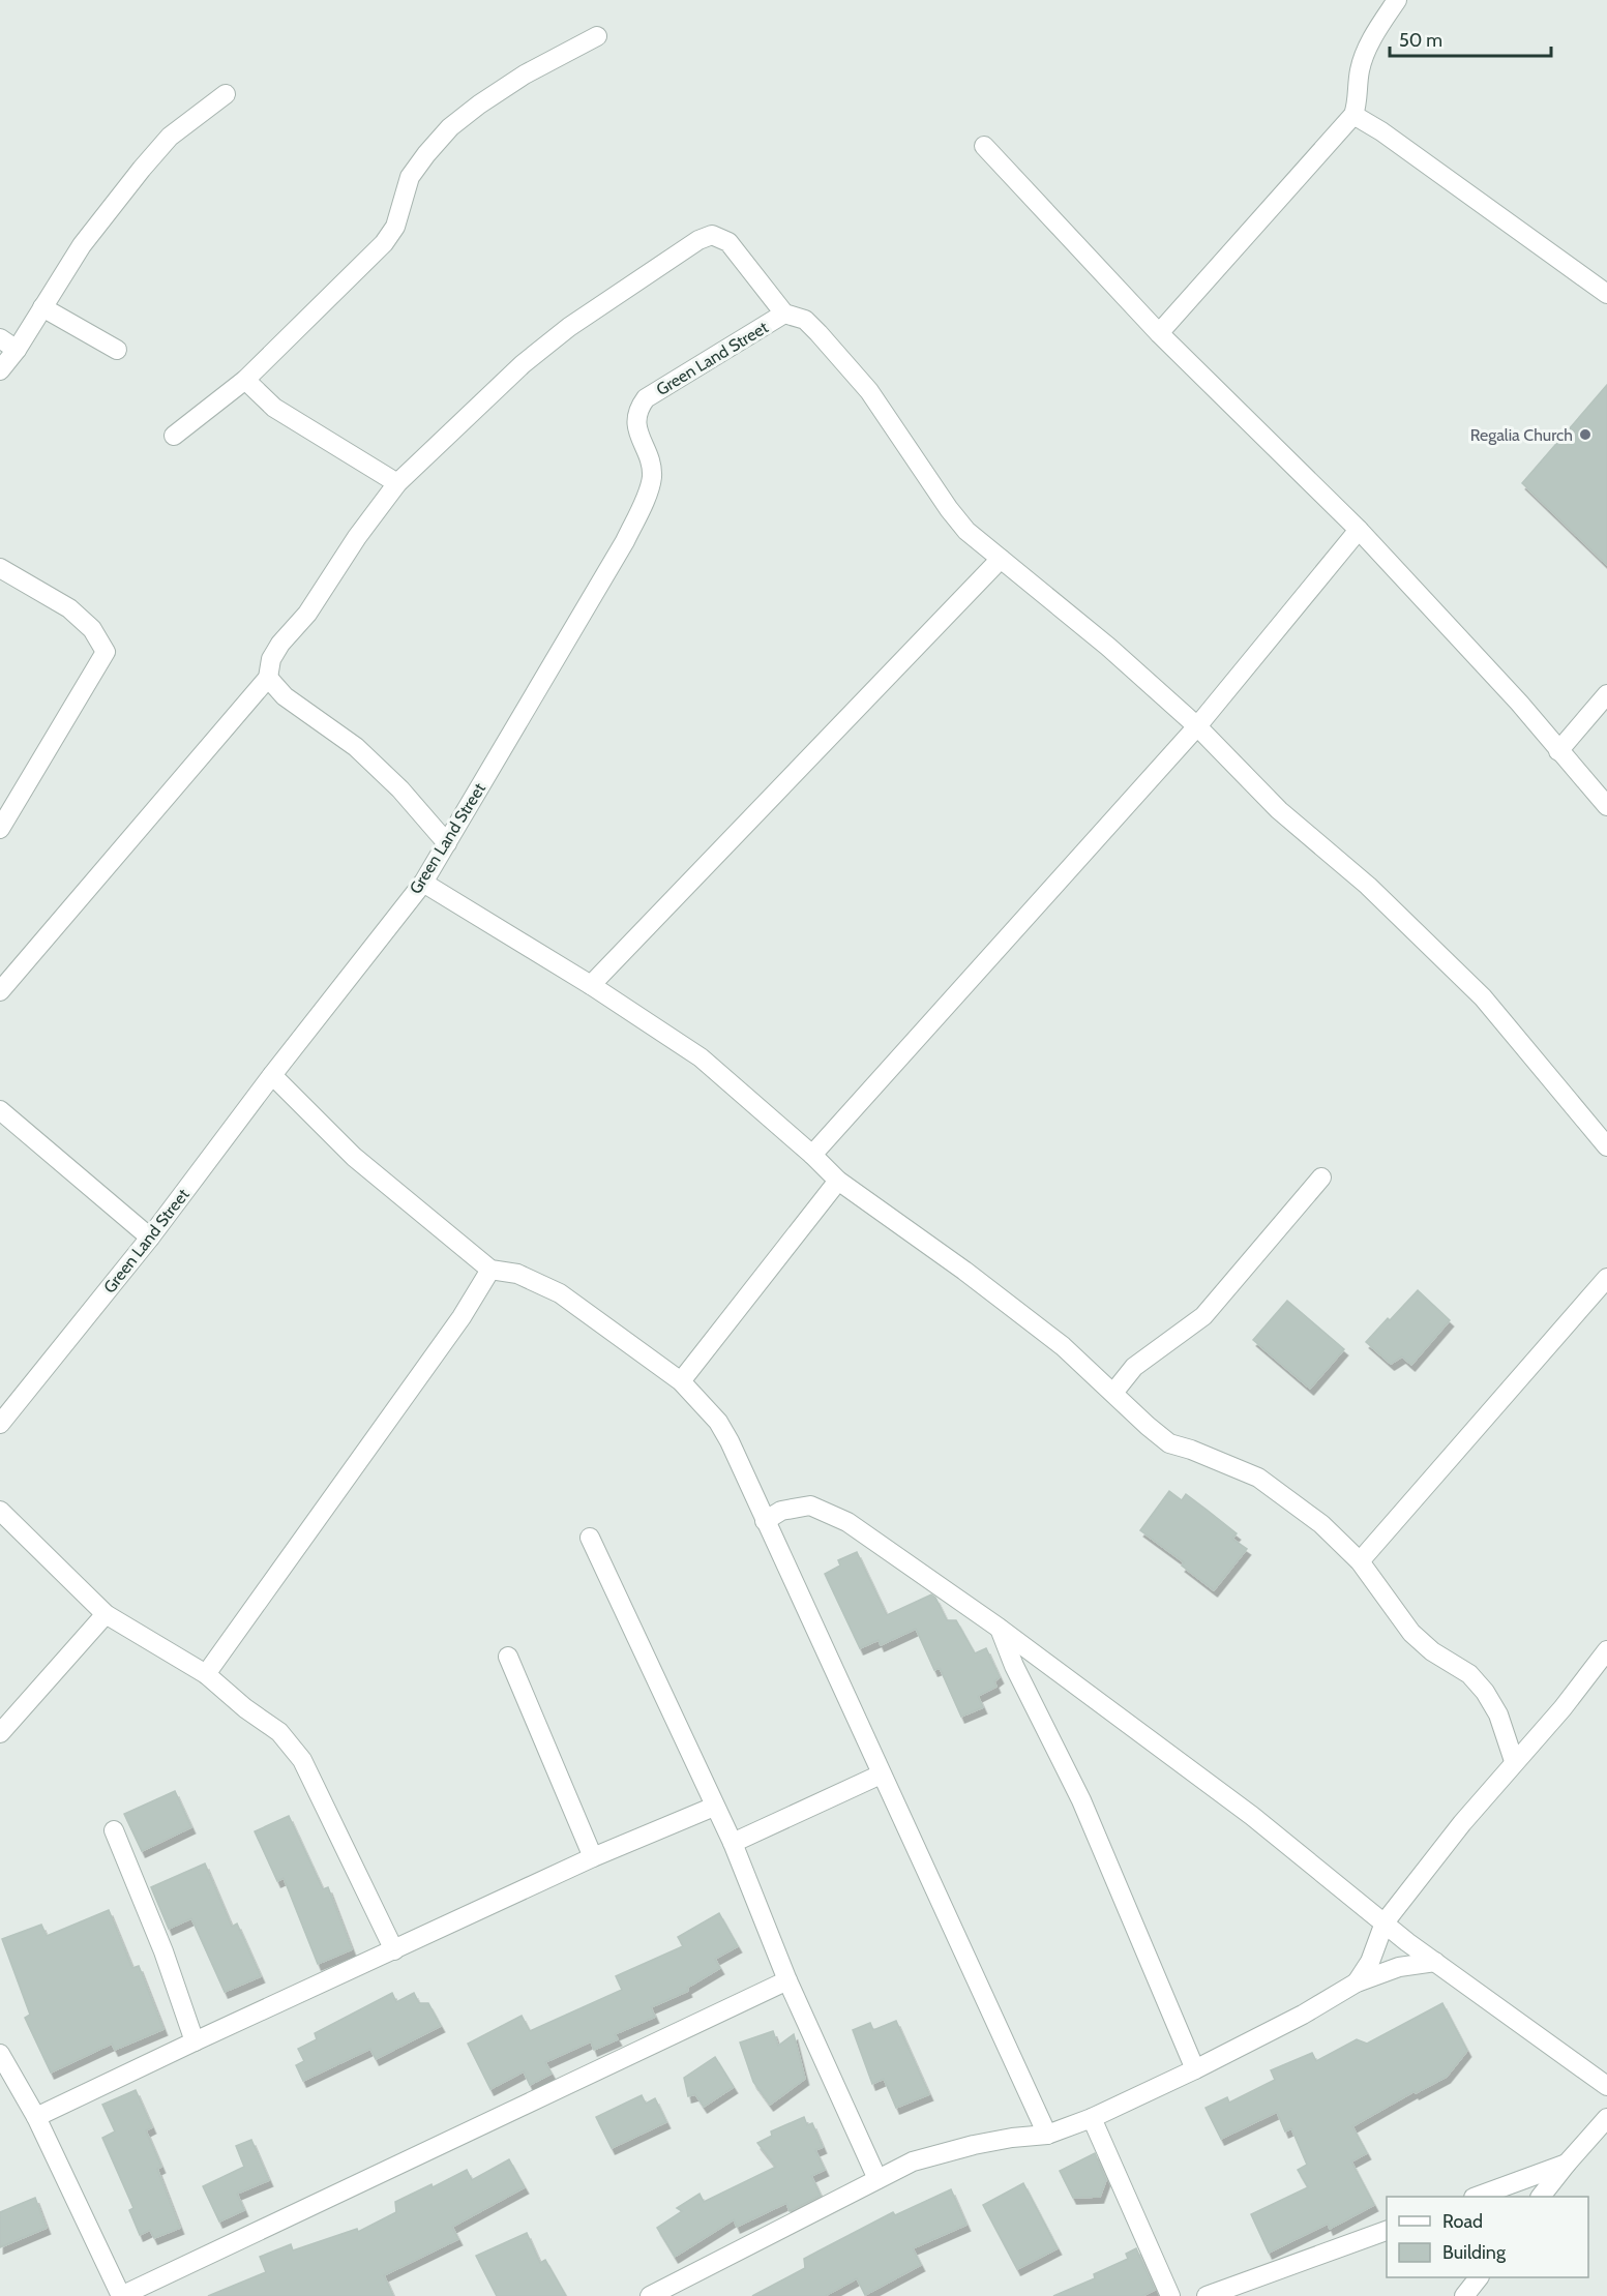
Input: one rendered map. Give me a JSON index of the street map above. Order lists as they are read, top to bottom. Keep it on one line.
{"streets":{"street":["Green Land Street"]},"places":["Regalia Church"],"legend":["Road","Building"],"scale_bar":"50 m"}
